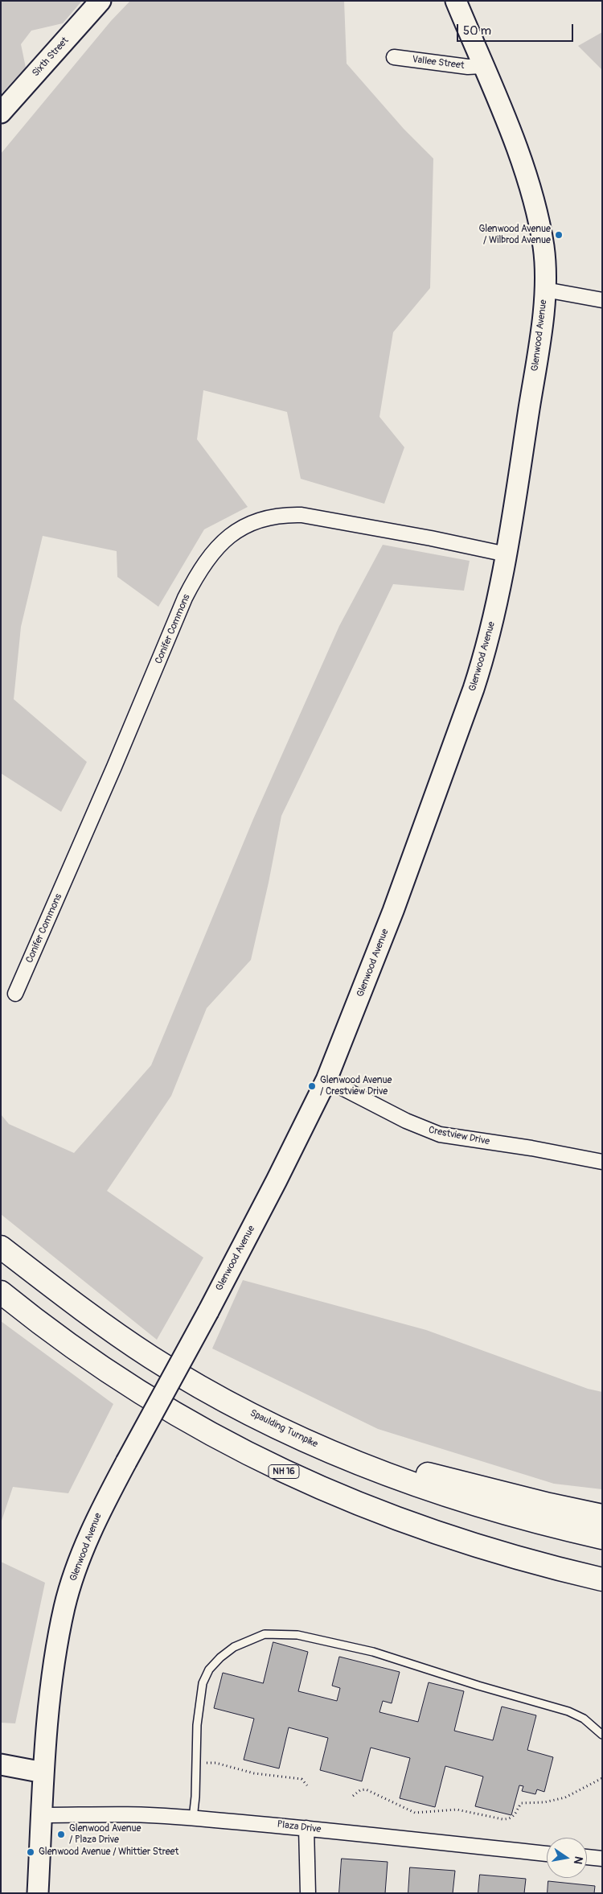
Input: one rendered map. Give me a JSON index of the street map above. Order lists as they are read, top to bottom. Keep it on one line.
{"streets":{"highway":["Spaulding Turnpike","NH 16"],"street":["Sixth Street","Vallee Street","Glenwood Avenue","Conifer Commons","Crestview Drive","Plaza Drive"]},"crossings":[["Vallee Street","Glenwood Avenue"],["Glenwood Avenue","Conifer Commons"],["Glenwood Avenue","Crestview Drive"],["Glenwood Avenue","Plaza Drive"]],"places":["Glenwood Avenue / Wilbrod Avenue","Glenwood Avenue / Crestview Drive","Glenwood Avenue / Plaza Drive","Glenwood Avenue / Whittier Street"],"scale_bar":"50 m","north":"right"}
